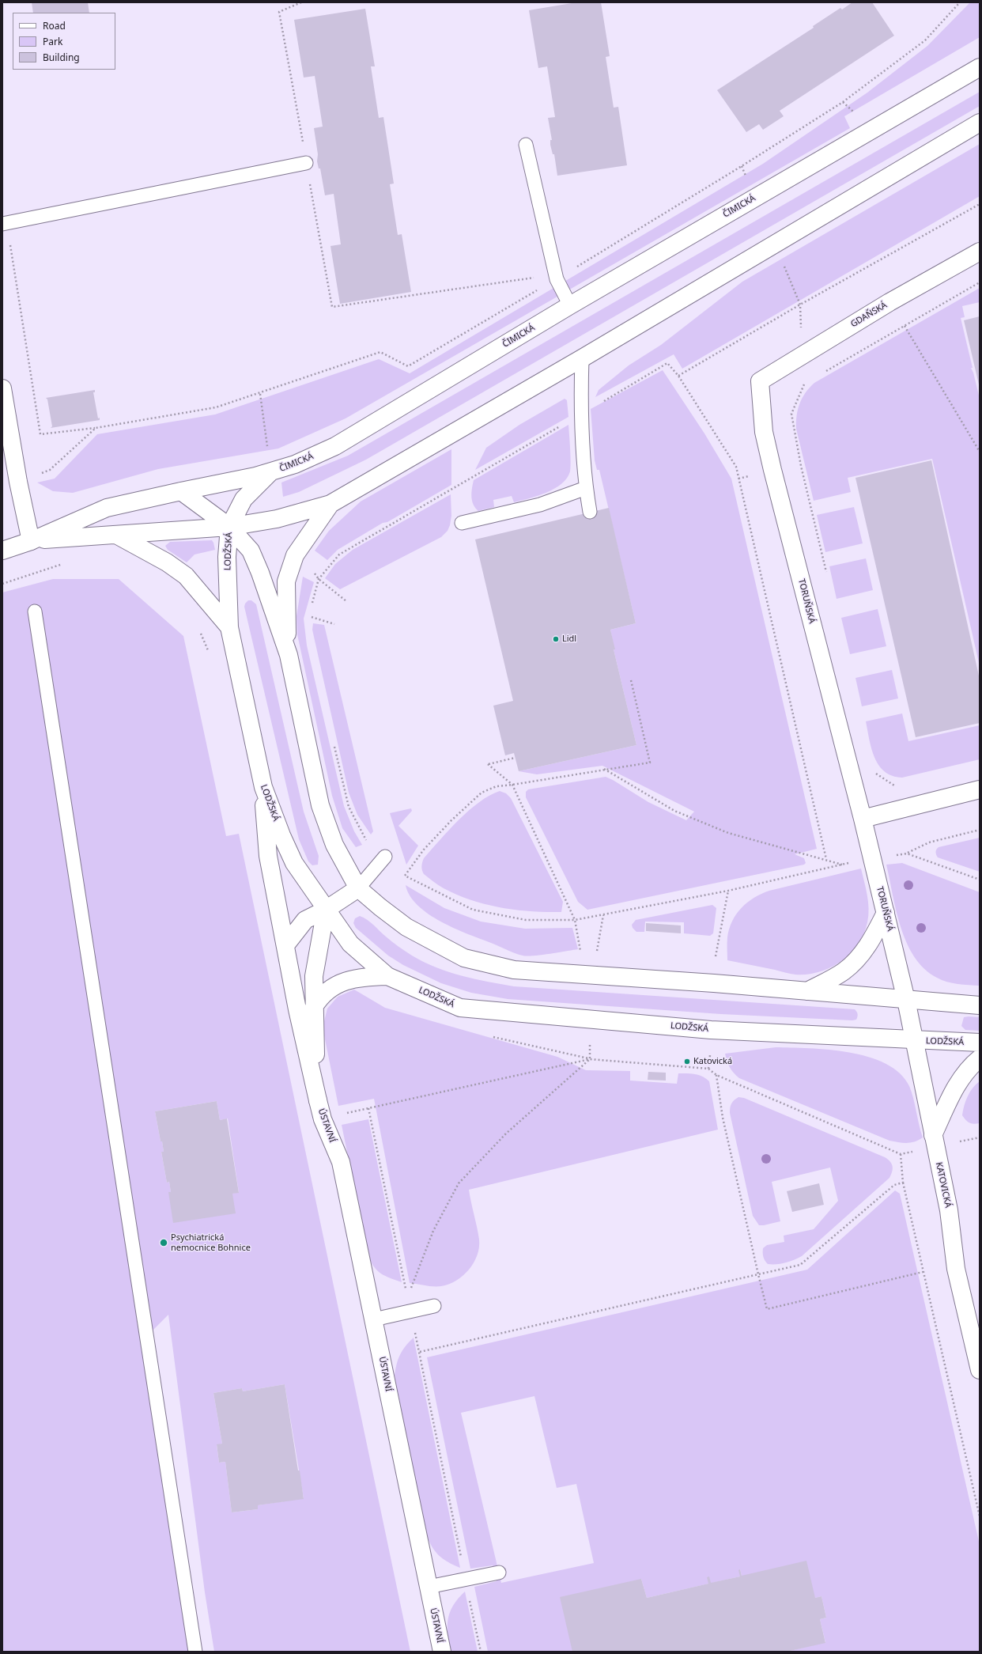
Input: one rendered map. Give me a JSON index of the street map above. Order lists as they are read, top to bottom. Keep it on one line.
{"streets":{"street":["ČIMICKÁ","GDAŇSKÁ","LODŽSKÁ","TORUŇSKÁ","ÚSTAVNÍ","KATOVICKÁ"]},"crossings":[["ČIMICKÁ","LODŽSKÁ"],["GDAŇSKÁ","TORUŇSKÁ"],["LODŽSKÁ","TORUŇSKÁ"],["LODŽSKÁ","KATOVICKÁ"],["TORUŇSKÁ","KATOVICKÁ"]],"places":["Lidl","Katovická","Psychiatrická nemocnice Bohnice"],"legend":["Road","Park","Building"]}
